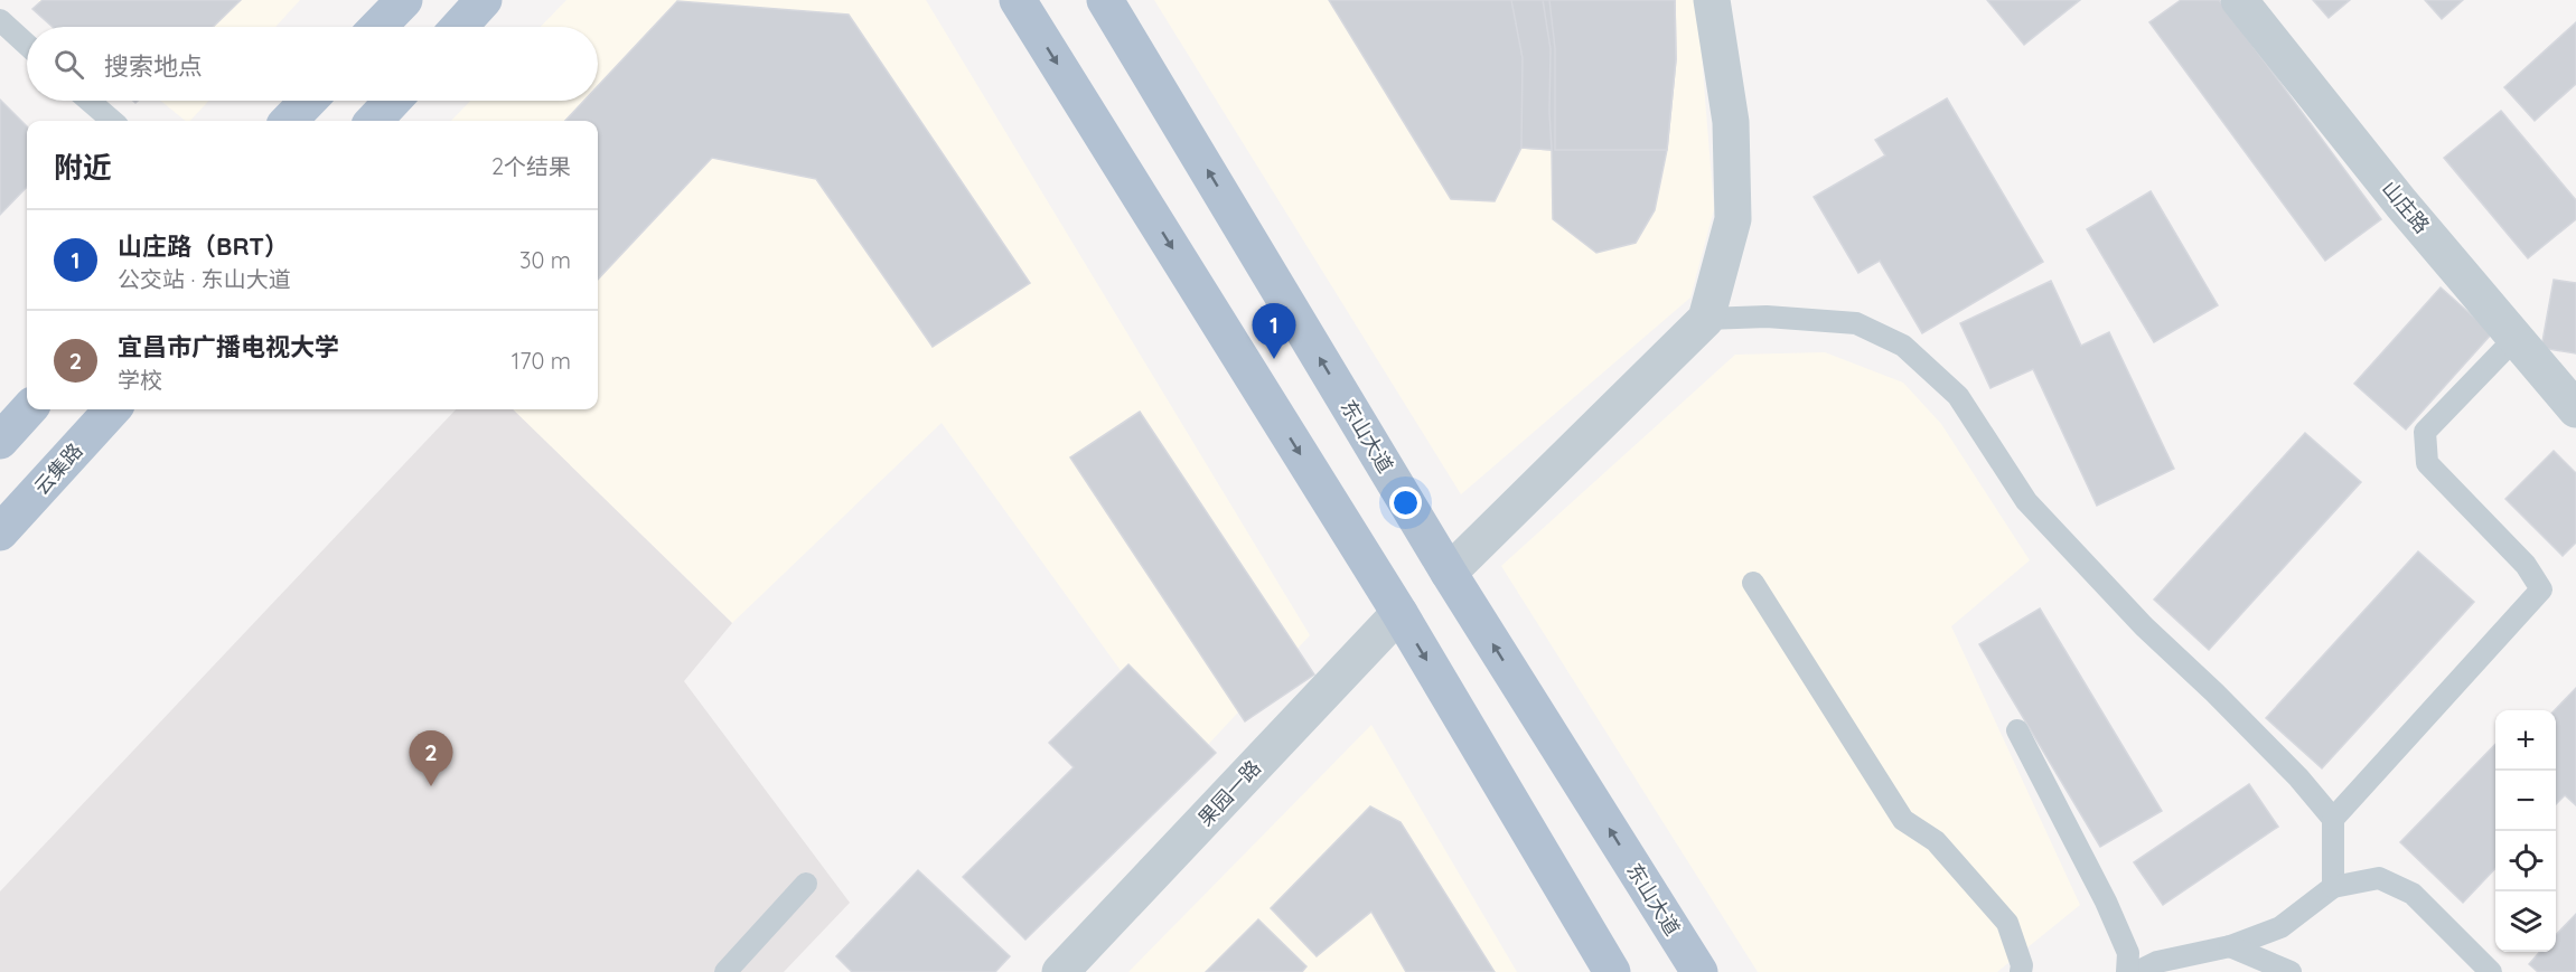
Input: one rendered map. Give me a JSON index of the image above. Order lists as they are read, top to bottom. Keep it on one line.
{"streets":{"main road":["东山大道","云集路"],"street":["山庄路","果园一路"]},"page":{"search":"搜索地点","heading":["附近","2个结果"],"list":[{"mark":"1","name":"山庄路（BRT）","note":"公交站 · 东山大道","value":"30 m"},{"mark":"2","name":"宜昌市广播电视大学","note":"学校","value":"170 m"}],"pins":["1","2"],"map_buttons":["+","−"]}}
